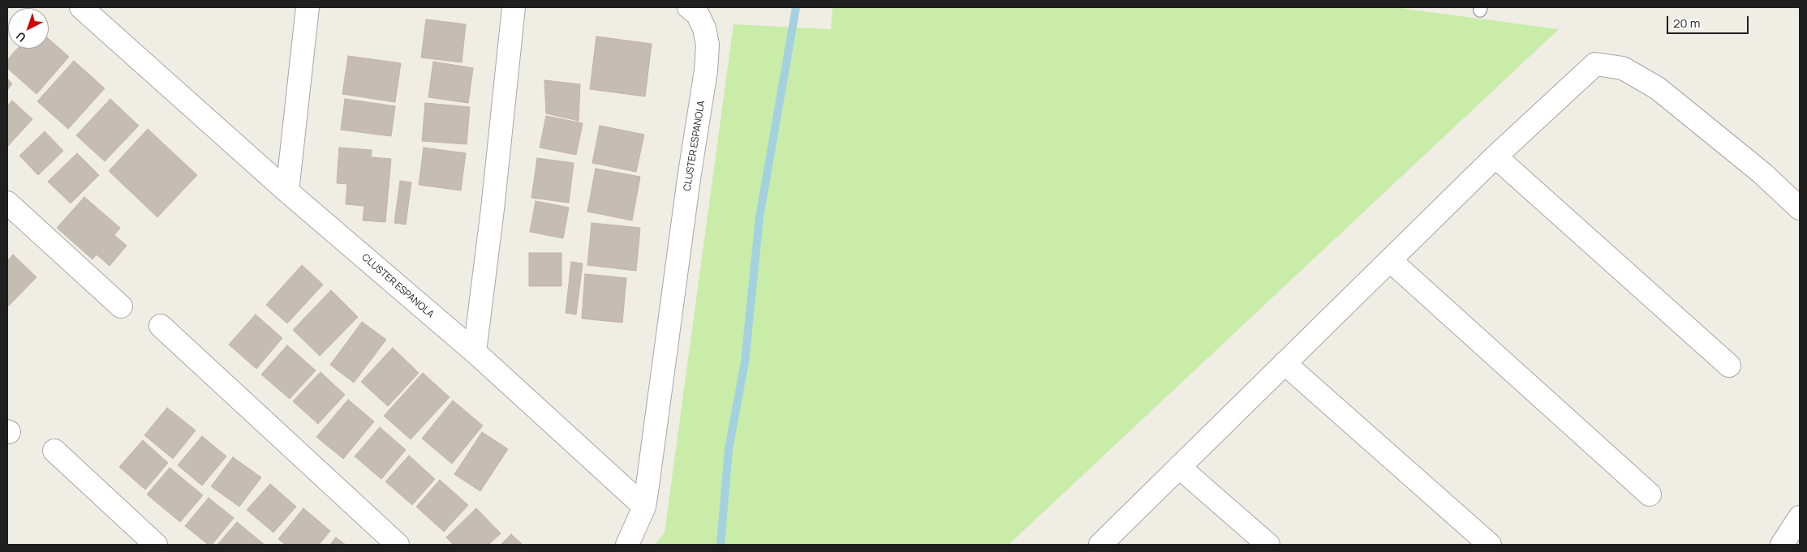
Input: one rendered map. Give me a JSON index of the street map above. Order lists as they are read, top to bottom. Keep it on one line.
{"streets":{"street":["CLUSTER ESPANOLA"]},"scale_bar":"20 m","north":"bottom left"}
